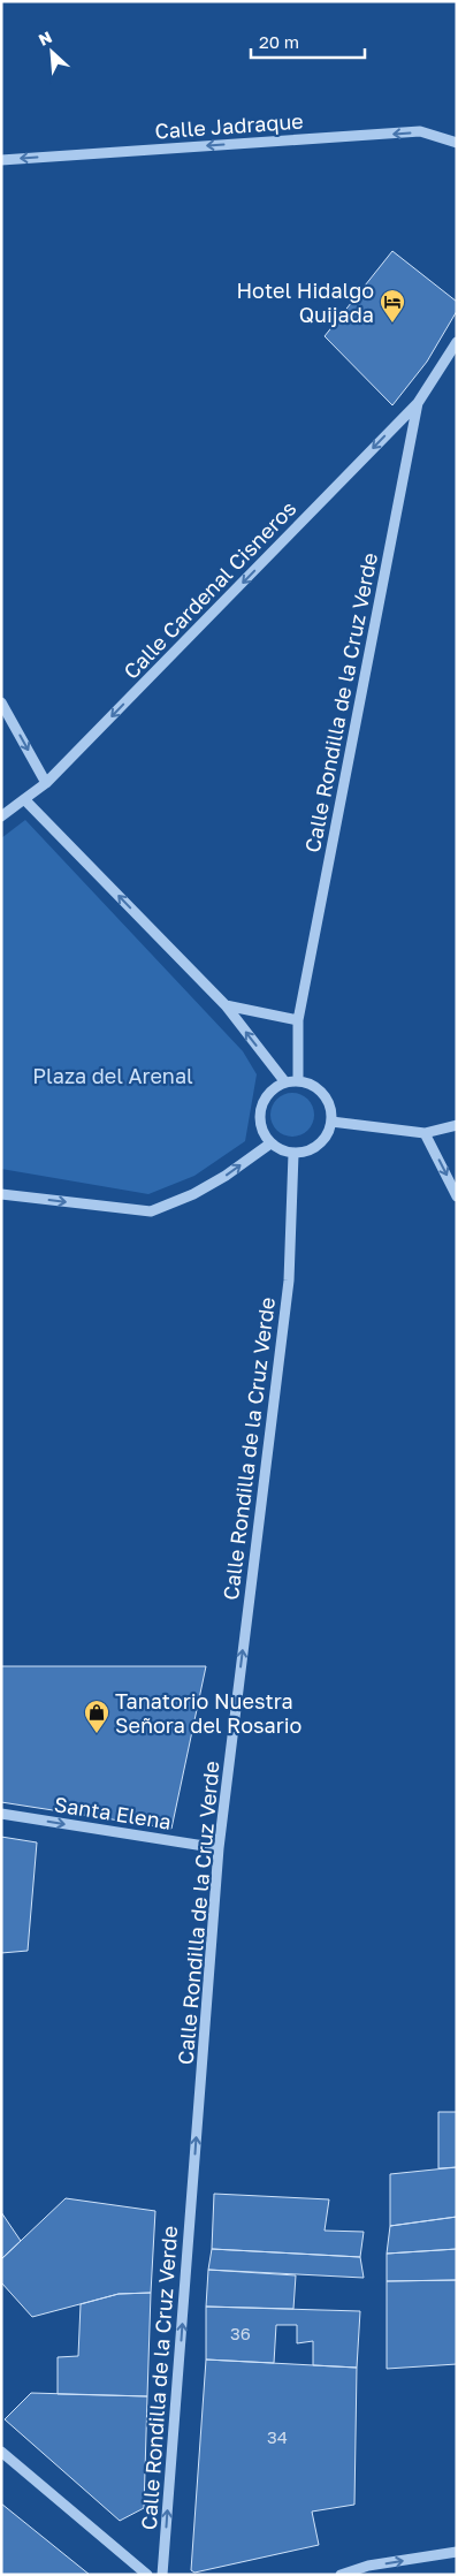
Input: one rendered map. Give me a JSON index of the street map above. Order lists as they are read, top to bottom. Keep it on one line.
{"streets":{"street":["Calle Jadraque","Calle Cardenal Cisneros","Calle Rondilla de la Cruz Verde","Santa Elena"]},"crossings":[["Calle Cardenal Cisneros","Calle Rondilla de la Cruz Verde"],["Calle Rondilla de la Cruz Verde","Santa Elena"]],"one_way":["Calle Jadraque","Calle Cardenal Cisneros","Calle Rondilla de la Cruz Verde","Santa Elena"],"parks":["Plaza del Arenal"],"places":{"hotel":["Hotel Hidalgo Quijada"],"shop":["Tanatorio Nuestra Señora del Rosario"]},"house_numbers":["36","34"],"scale_bar":"20 m","north":"top left"}
